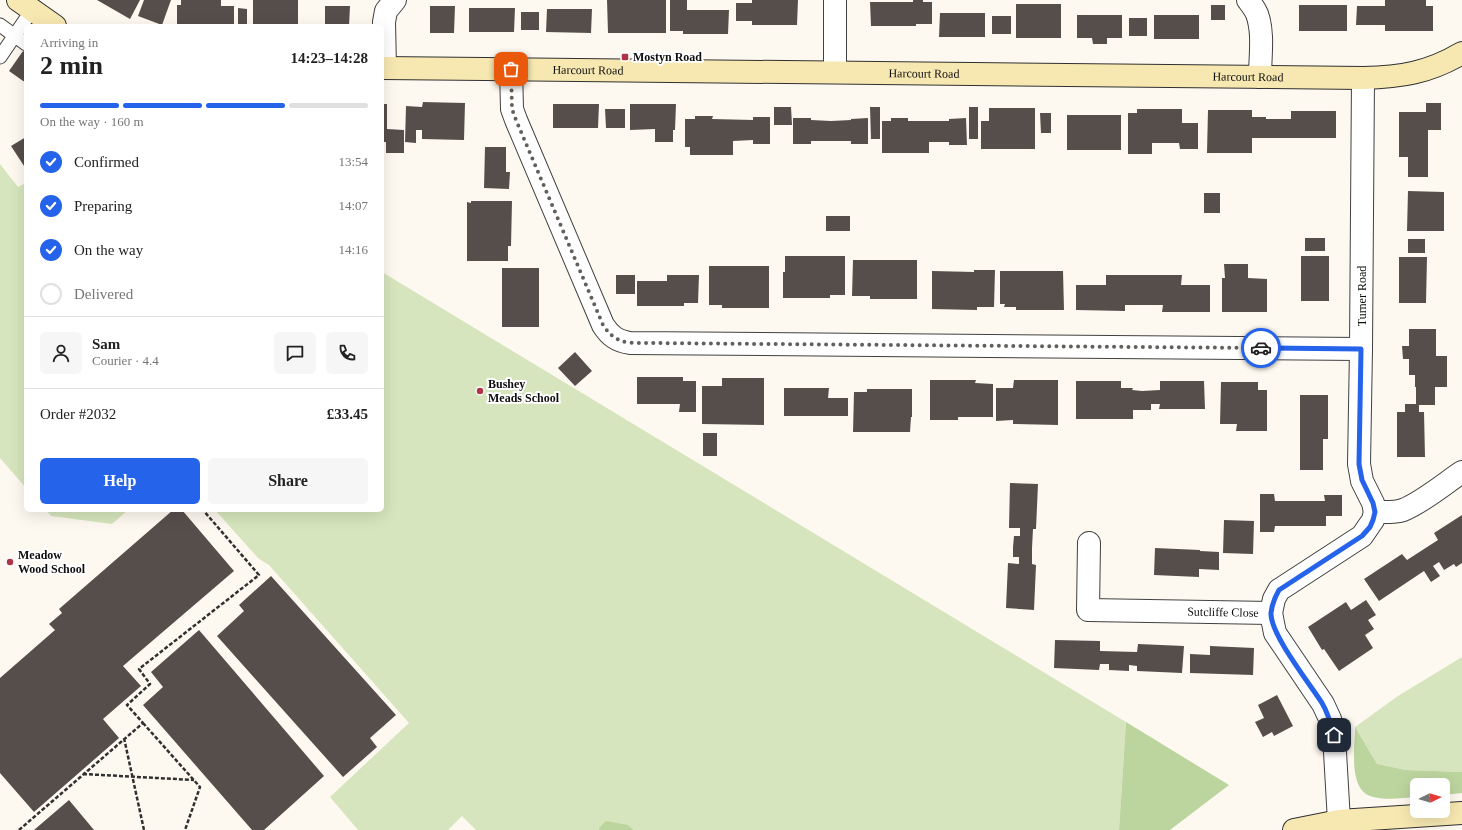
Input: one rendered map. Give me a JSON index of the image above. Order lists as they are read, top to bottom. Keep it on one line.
{"streets":{"street":["Harcourt Road","Turner Road","Sutcliffe Close"]},"crossings":[["Harcourt Road","Turner Road"],["Turner Road","Sutcliffe Close"]],"places":{"transit":["Mostyn Road"],"other":["Bushey Meads School","Meadow Wood School"]},"north":"right","page":{"heading":["2 min","Arriving in","14:23–14:28"],"panel":["Sam","Courier · 4.4","Order #2032","£33.45"],"bar":"On the way · 160 m","list":[["Confirmed","13:54"],["Preparing","14:07"],["On the way","14:16"],"Delivered"],"buttons":["Help","Share"]}}
